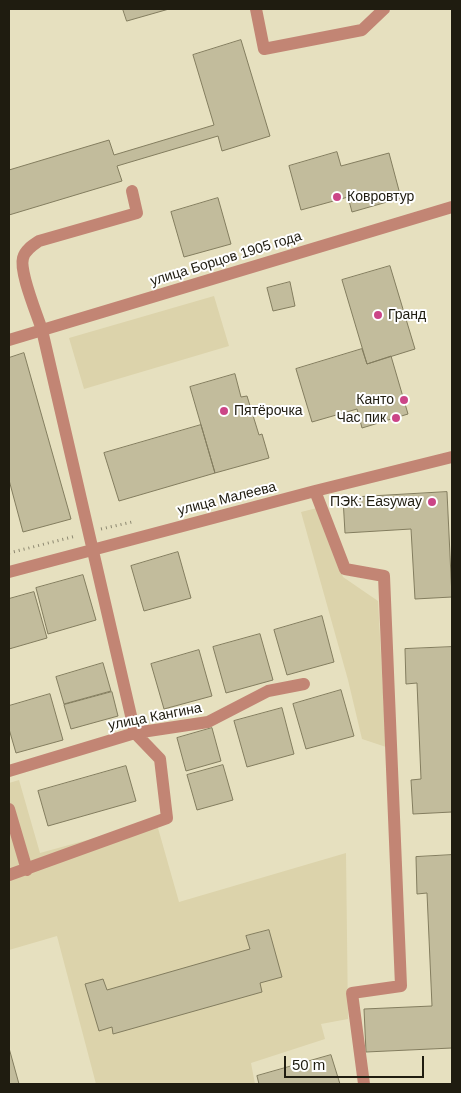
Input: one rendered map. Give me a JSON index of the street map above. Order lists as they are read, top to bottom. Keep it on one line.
{"streets":{"street":["улица Борцов 1905 года","улица Малеева","улица Кангина"]},"places":["Ковровтур","Гранд","Канто","Пятёрочка","Час пик","ПЭК: Easyway"],"scale_bar":"50 m"}
